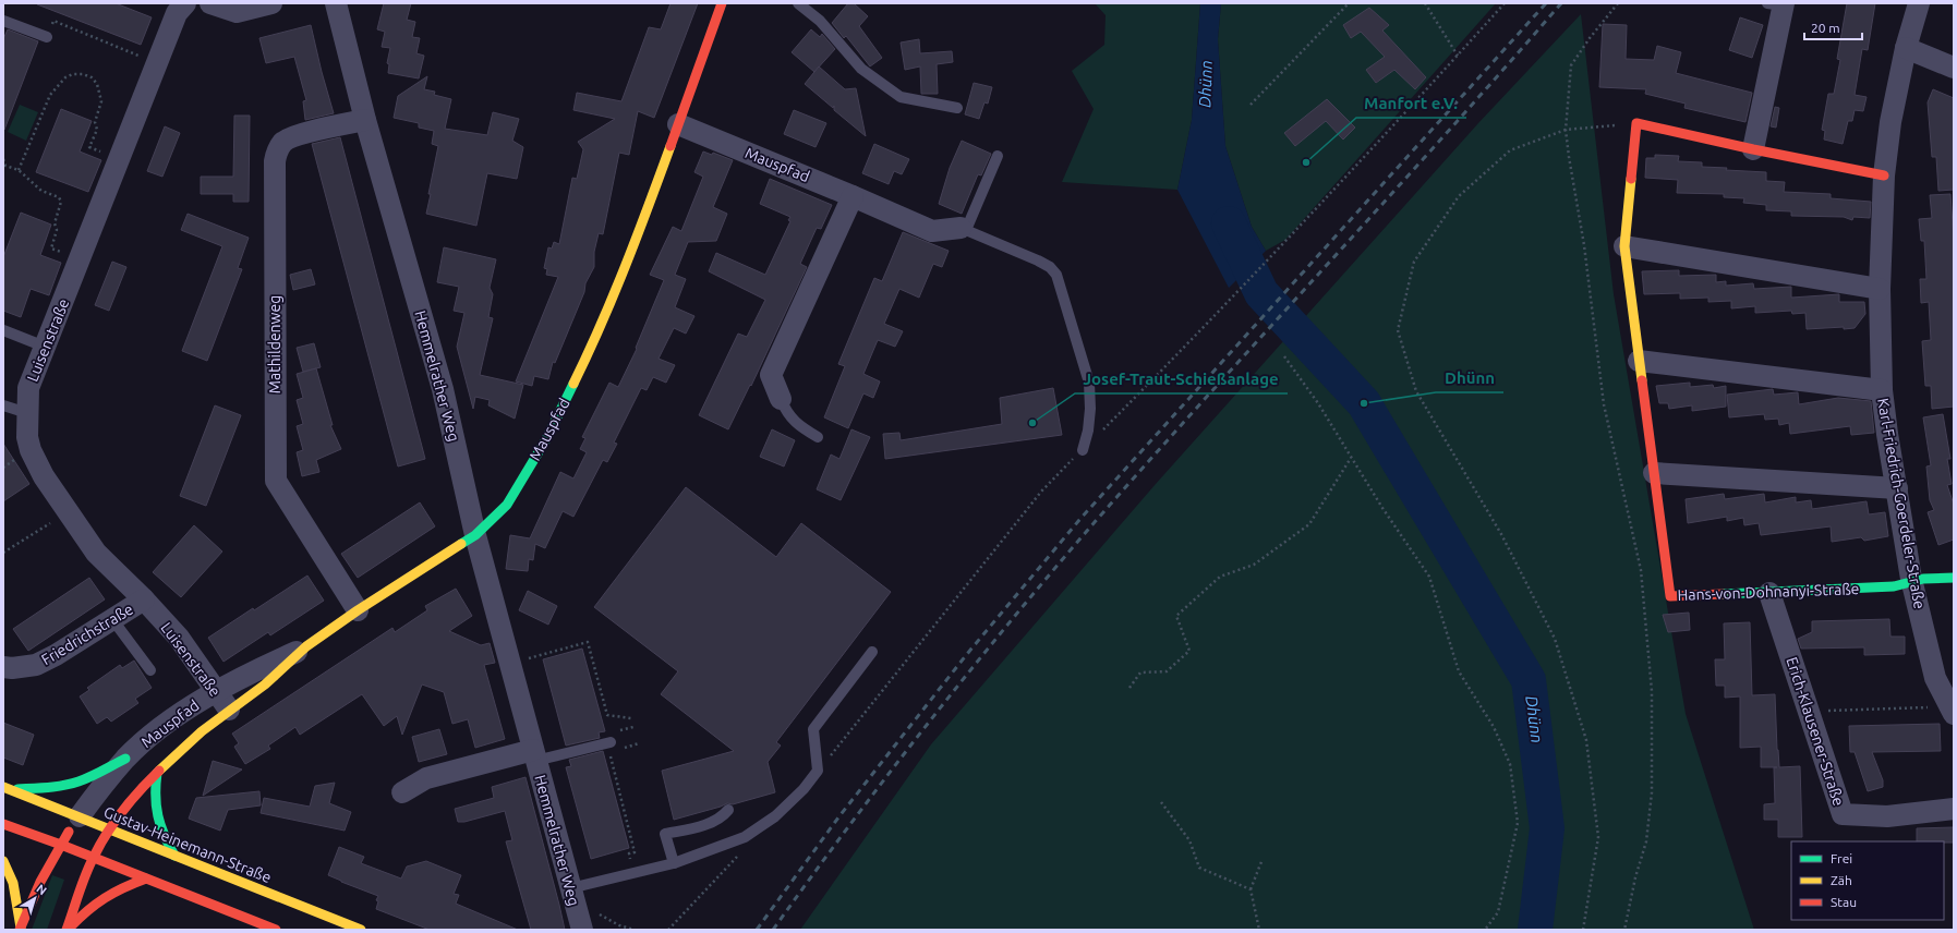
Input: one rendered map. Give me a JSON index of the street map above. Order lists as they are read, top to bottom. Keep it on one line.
{"streets":{"street":["Mauspfad","Luisenstraße","Mathildenweg","Hemmelrather Weg","Karl-Friedrich-Goerdeler-Straße","Hans-von-Dohnanyi-Straße","Friedrichstraße","Erich-Klausener-Straße","Gustav-Heinemann-Straße"]},"crossings":[["Mauspfad","Luisenstraße"],["Mauspfad","Mathildenweg"],["Mauspfad","Hemmelrather Weg"],["Mauspfad","Gustav-Heinemann-Straße"],["Luisenstraße","Friedrichstraße"],["Mathildenweg","Hemmelrather Weg"],["Karl-Friedrich-Goerdeler-Straße","Hans-von-Dohnanyi-Straße"],["Hans-von-Dohnanyi-Straße","Erich-Klausener-Straße"]],"water":["Dhünn"],"places":["Manfort e.V.","Dhünn","Josef-Traut-Schießanlage"],"legend":["Frei","Zäh","Stau"],"scale_bar":"20 m","north":"top right"}
